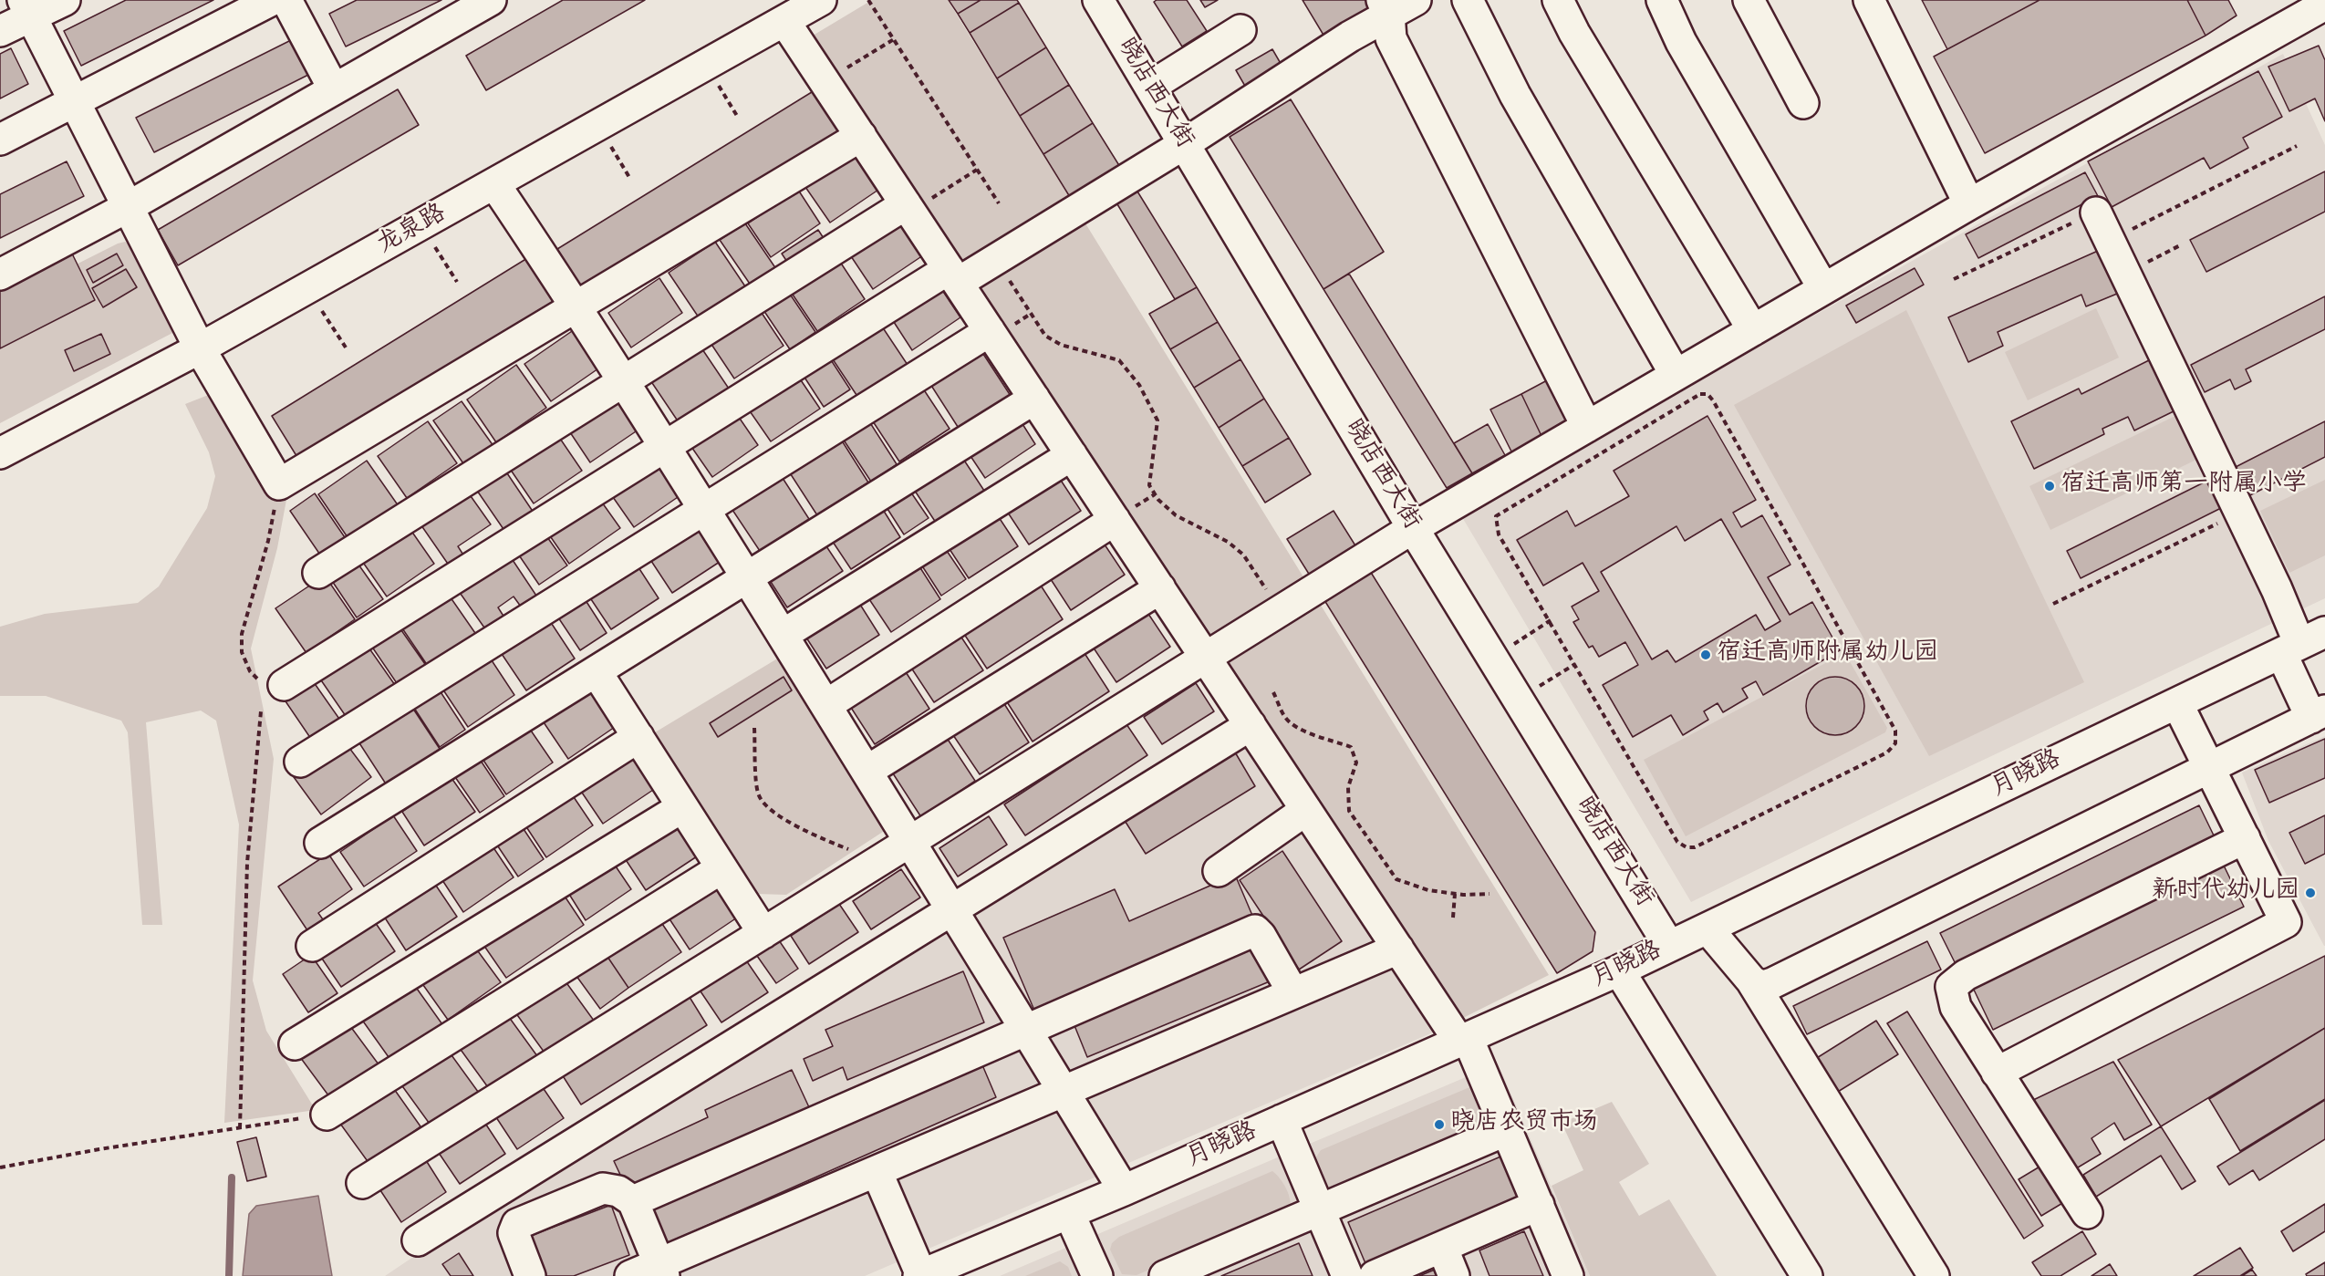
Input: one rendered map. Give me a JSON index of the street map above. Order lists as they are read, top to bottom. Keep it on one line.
{"streets":{"street":["晓店西大街","龙泉路","月晓路"]},"crossings":[["晓店西大街","月晓路"]],"places":["宿迁高师第一附属小学","宿迁高师附属幼儿园","新时代幼儿园","晓店农贸市场"]}
